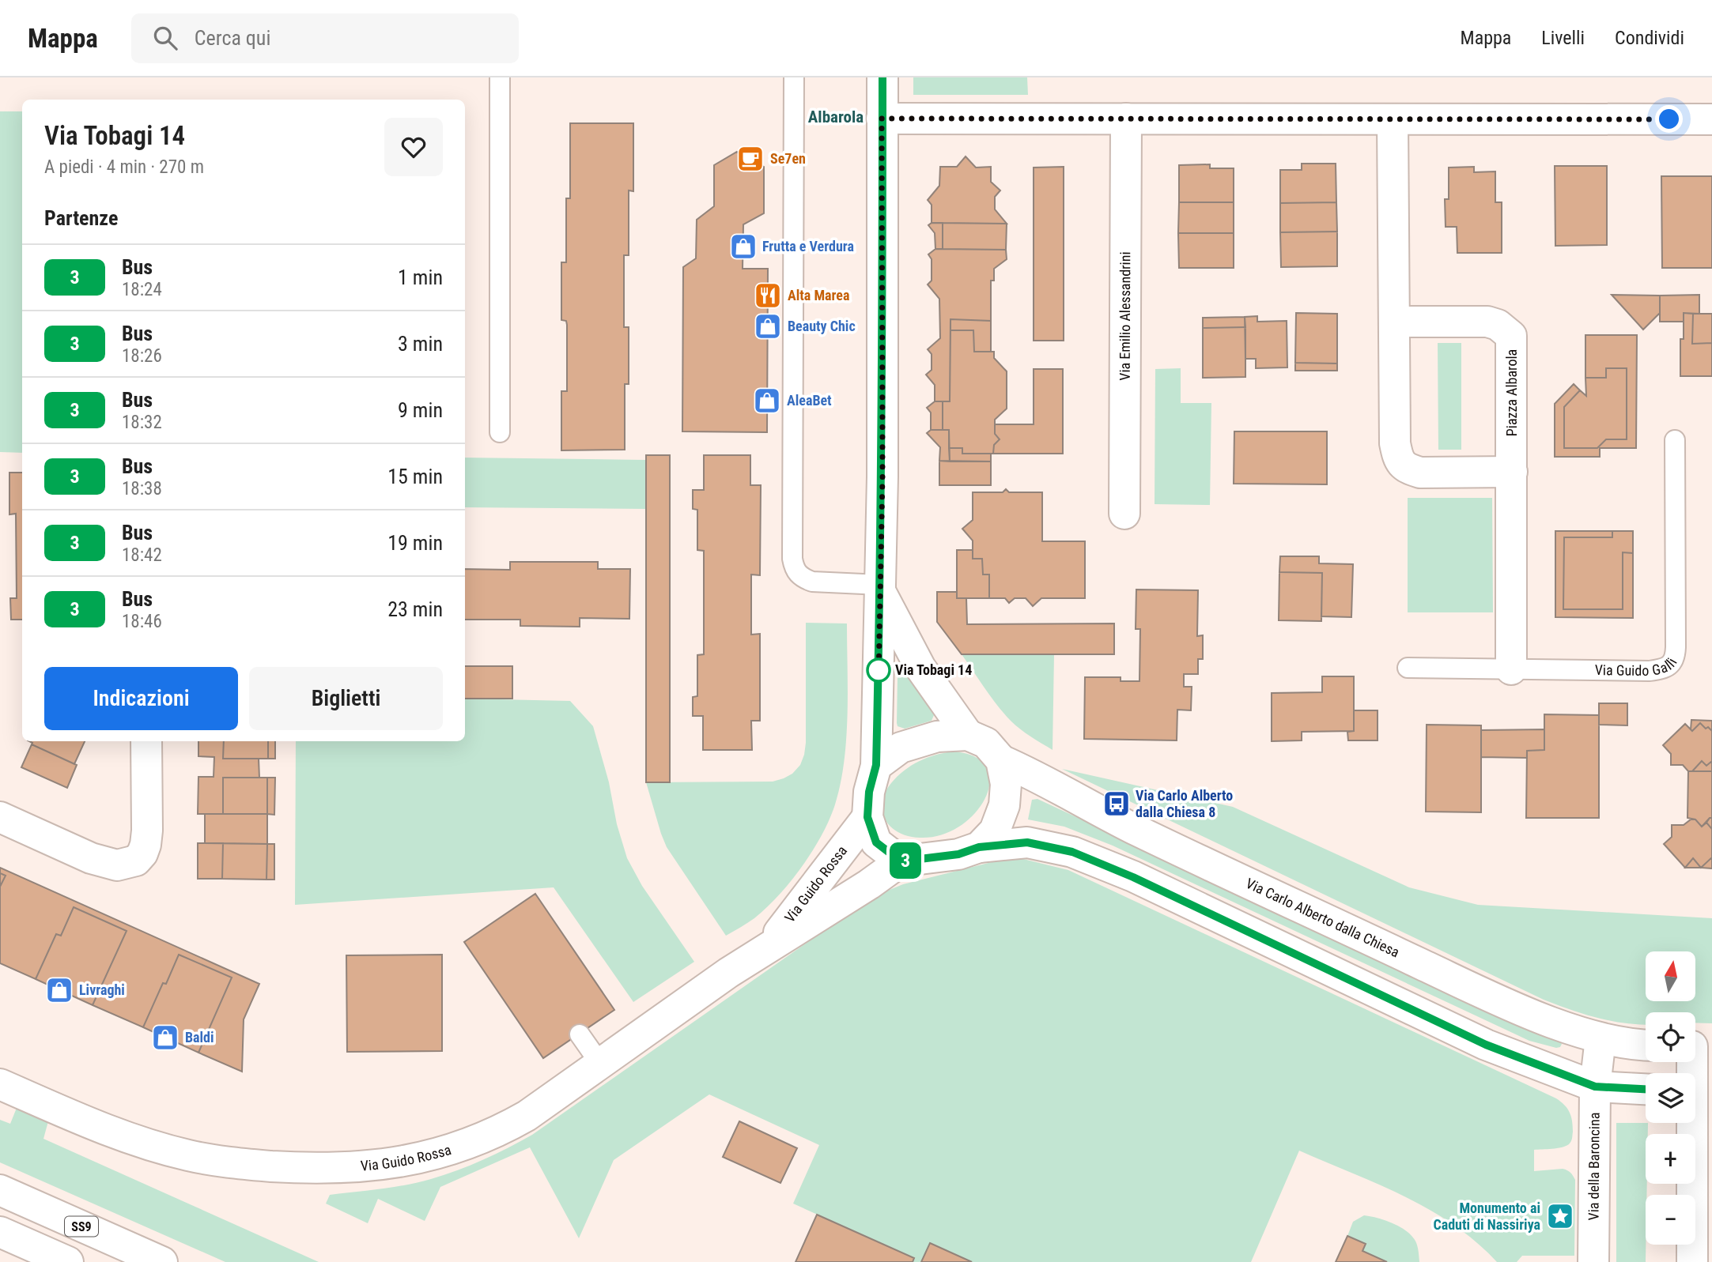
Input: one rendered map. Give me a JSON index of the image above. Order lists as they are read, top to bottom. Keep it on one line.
{"streets":{"main road":["Via Emilio Alessandrini","Piazza Albarola","Via Guido Rossa","Via Carlo Alberto dalla Chiesa","Via della Baroncina","SS9"],"lane":["Via Guido Galli"]},"crossings":[["Piazza Albarola","Via Guido Galli"],["Via Guido Rossa","Via Carlo Alberto dalla Chiesa"],["Via Carlo Alberto dalla Chiesa","Via della Baroncina"]],"districts":["Albarola"],"places":{"cafe":["Se7en"],"shop":["Frutta e Verdura","Beauty Chic","AleaBet","Livraghi","Baldi"],"restaurant":["Alta Marea"],"other":["Via Tobagi 14"],"bus stop":["Via Carlo Alberto dalla Chiesa 8"],"place":["Monumento ai Caduti di Nassiriya"]},"lines":["bus line 3"],"north":"top","page":{"header":"Mappa","search":"Cerca qui","nav":["Mappa","Livelli","Condividi"],"on_map":"3","heading":[["Via Tobagi 14","A piedi · 4 min · 270 m"],"Partenze"],"list":[{"mark":"3","name":"Bus","note":"18:24","value":"1 min"},{"mark":"3","name":"Bus","note":"18:26","value":"3 min"},{"mark":"3","name":"Bus","note":"18:32","value":"9 min"},{"mark":"3","name":"Bus","note":"18:38","value":"15 min"},{"mark":"3","name":"Bus","note":"18:42","value":"19 min"},{"mark":"3","name":"Bus","note":"18:46","value":"23 min"}],"buttons":["Indicazioni","Biglietti"],"map_buttons":["+","−"]}}
